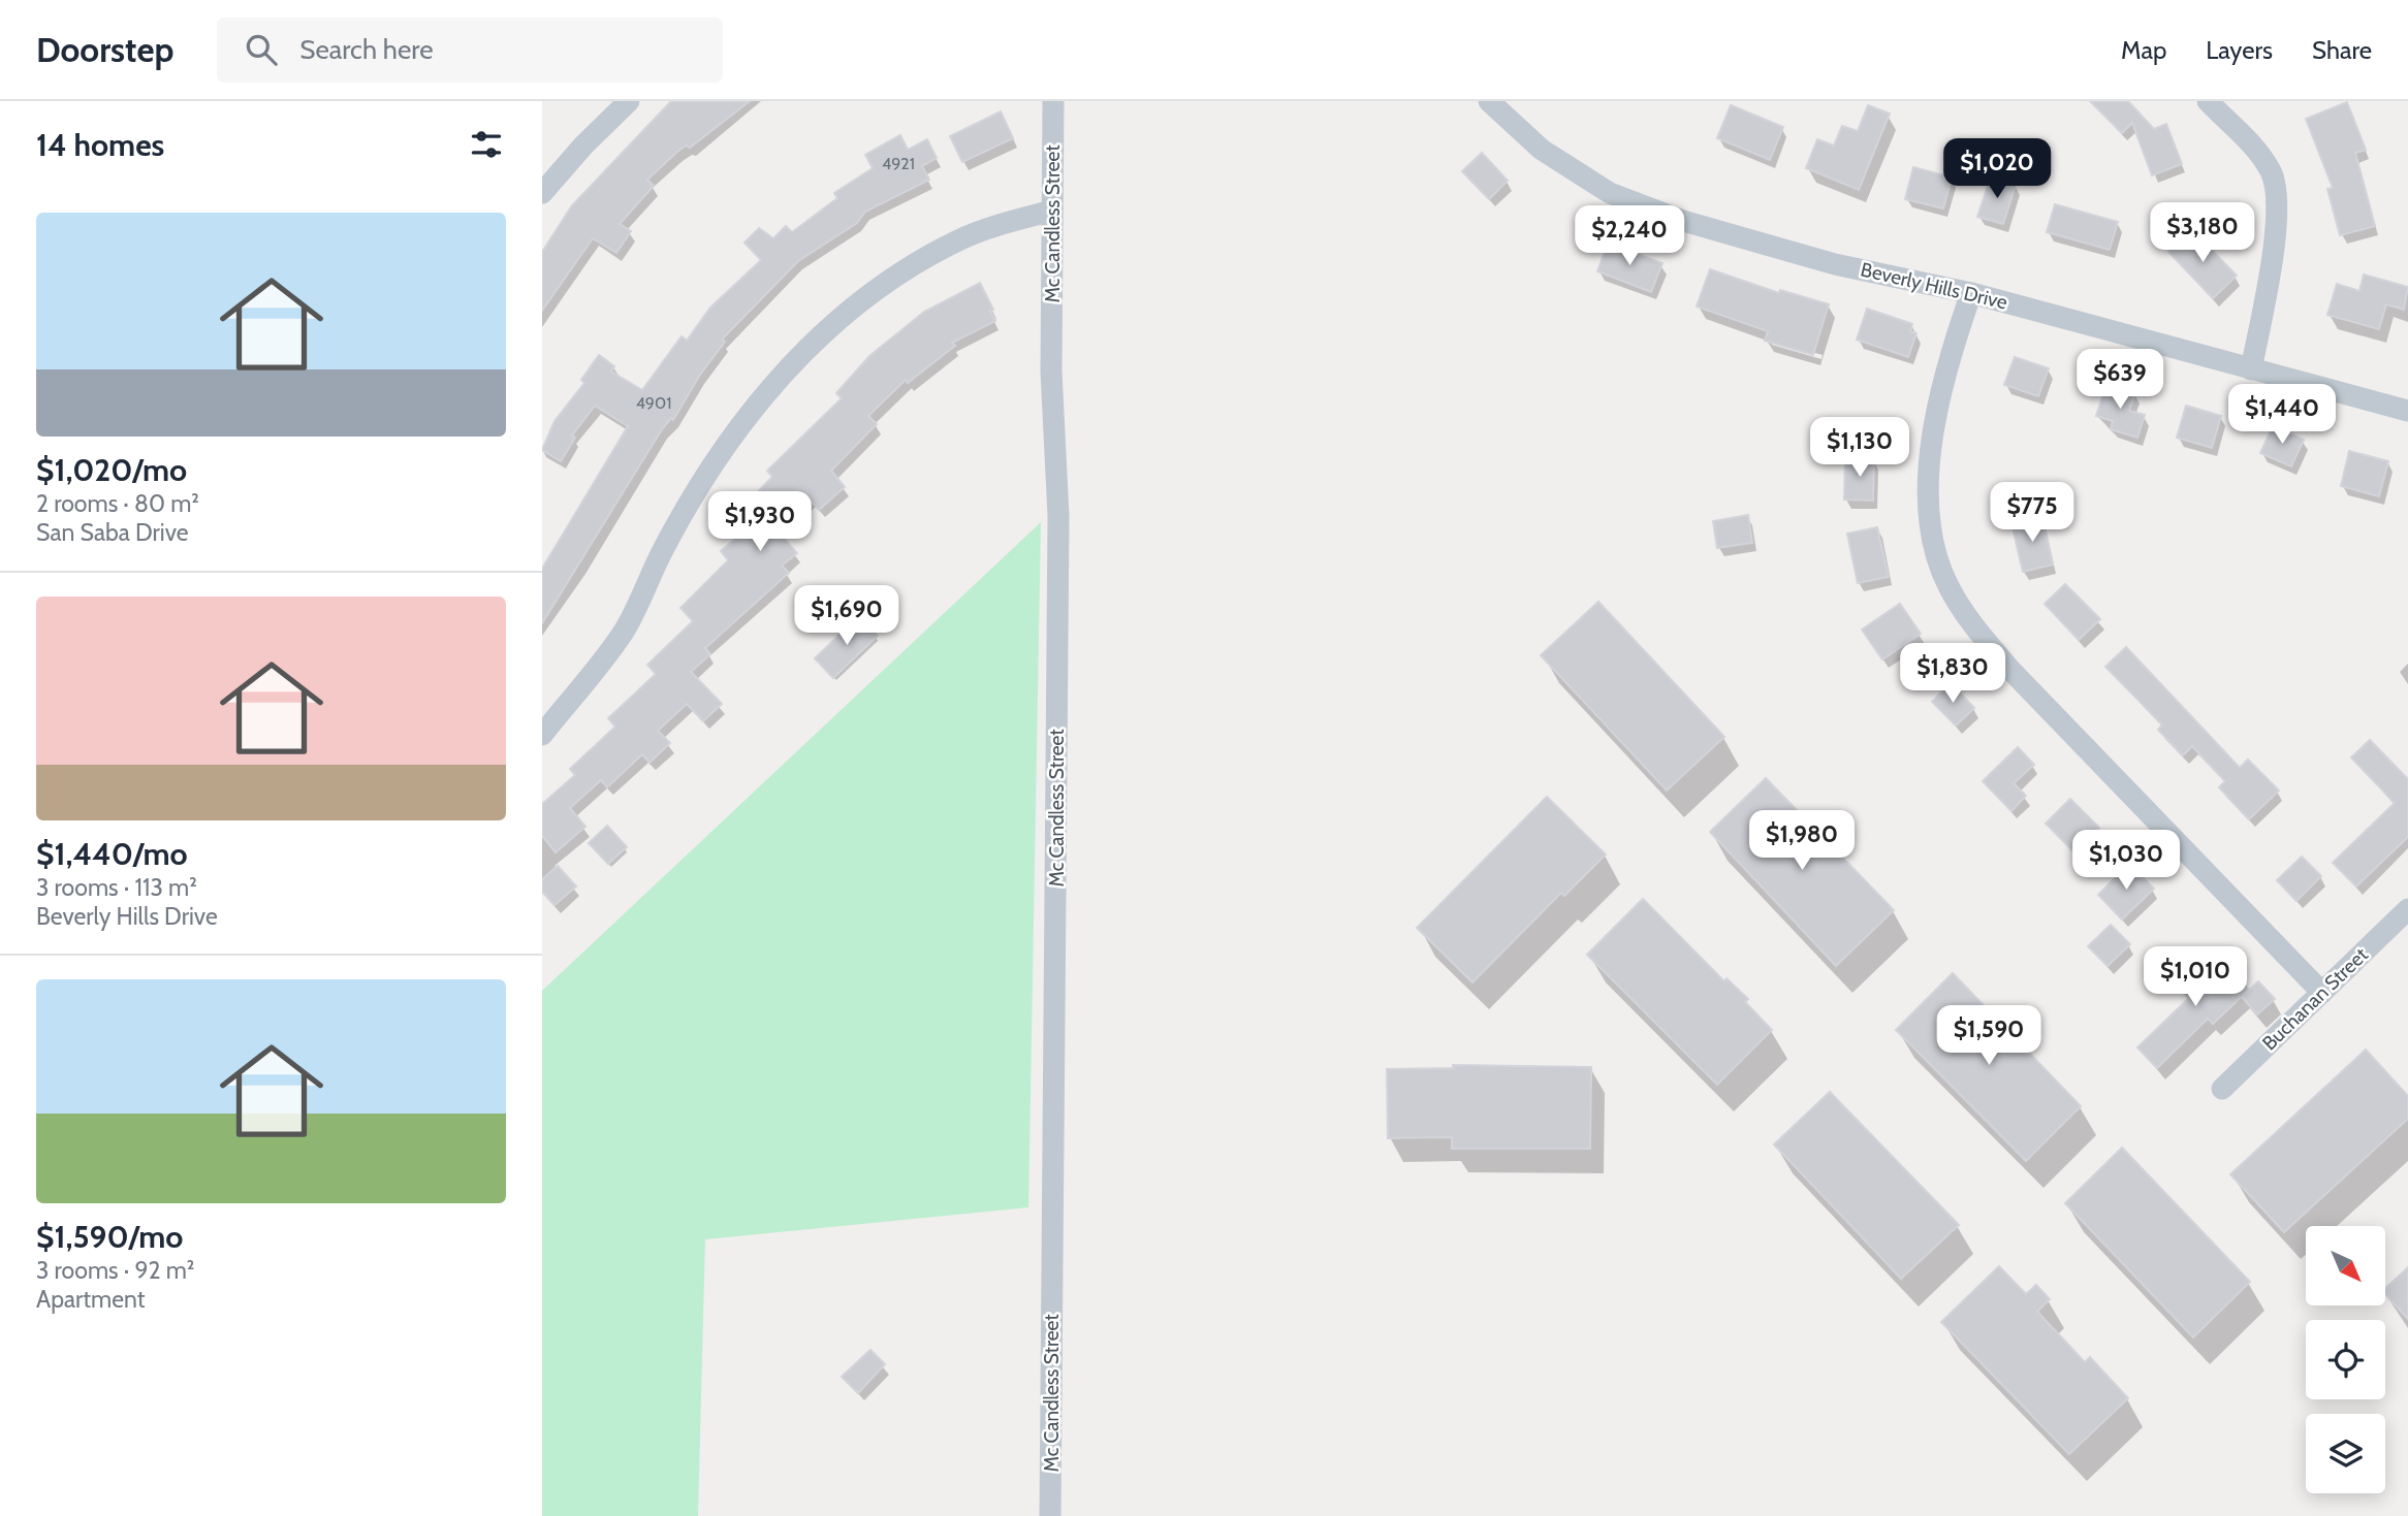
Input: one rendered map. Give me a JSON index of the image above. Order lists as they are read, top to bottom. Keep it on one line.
{"streets":{"street":["Mc Candless Street","Beverly Hills Drive","Buchanan Street"]},"house_numbers":["4921","4901"],"north":"bottom right","page":{"header":"Doorstep","search":"Search here","nav":["Map","Layers","Share"],"heading":"14 homes","price":["$1,020","$3,180","$2,240","$639","$1,440","$1,130","$775","$1,930","$1,690","$1,830","$1,980","$1,030","$1,010","$1,590"],"list":[{"name":"$1,020/mo","note":"2 rooms · 80 m² · San Saba Drive"},{"name":"$1,440/mo","note":"3 rooms · 113 m² · Beverly Hills Drive"},{"name":"$1,590/mo","note":"3 rooms · 92 m² · Apartment"}]}}
